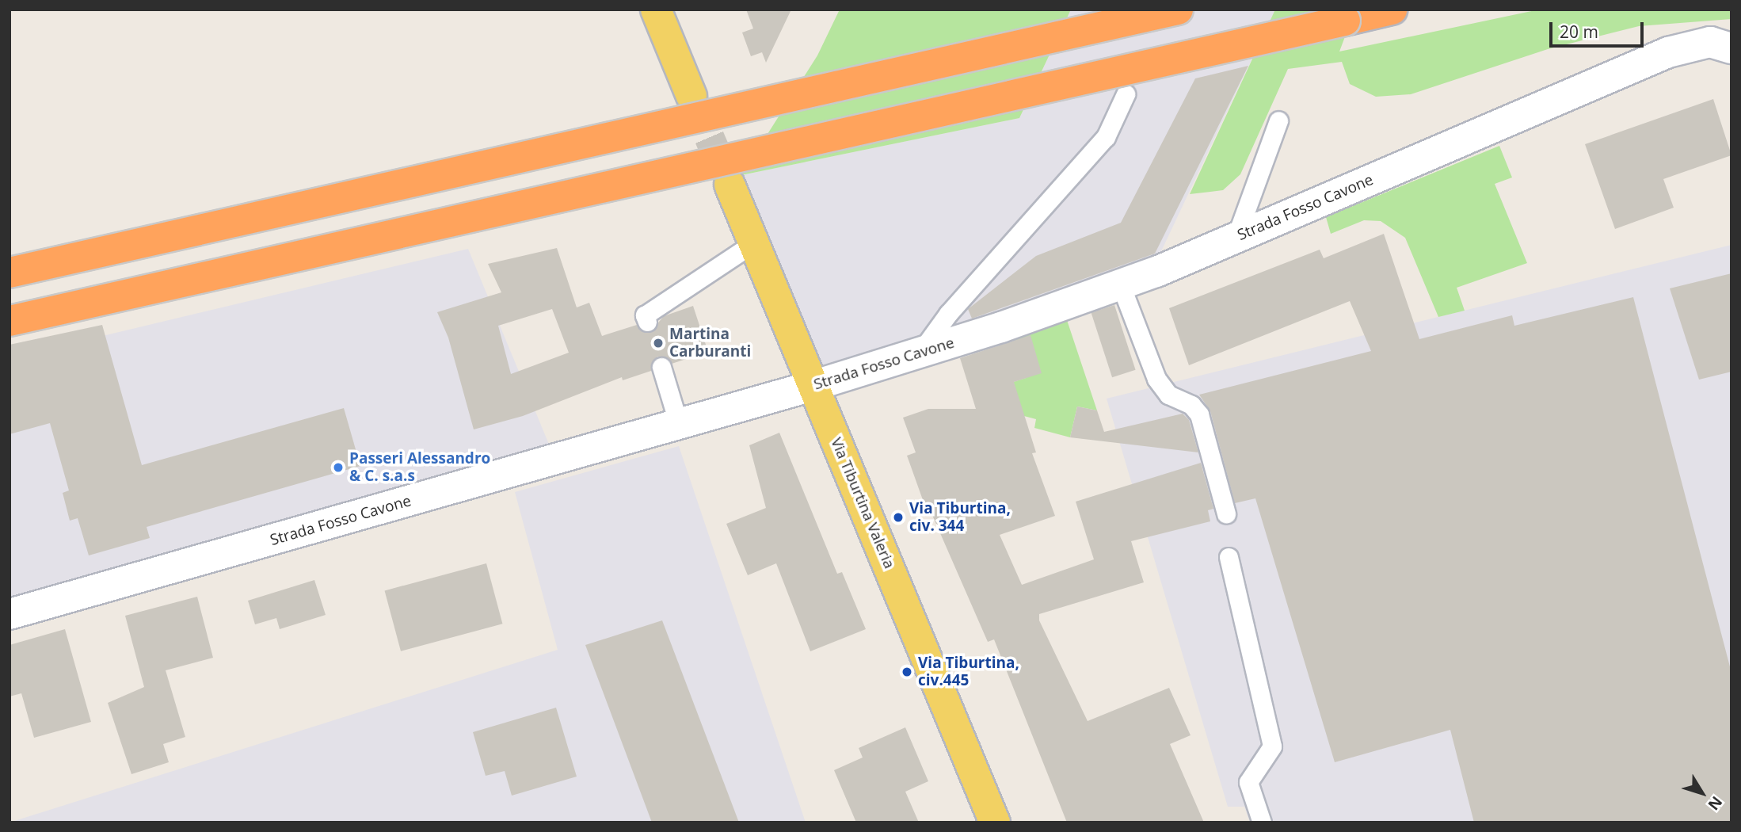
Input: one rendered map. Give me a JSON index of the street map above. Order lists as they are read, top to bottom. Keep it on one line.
{"streets":{"main road":["Via Tiburtina Valeria"],"street":["Strada Fosso Cavone"]},"crossings":[["Strada Fosso Cavone","Via Tiburtina Valeria"]],"places":["Martina Carburanti","Passeri Alessandro & C. s.a.s","Via Tiburtina, civ. 344","Via Tiburtina, civ.445"],"scale_bar":"20 m","north":"bottom right"}
